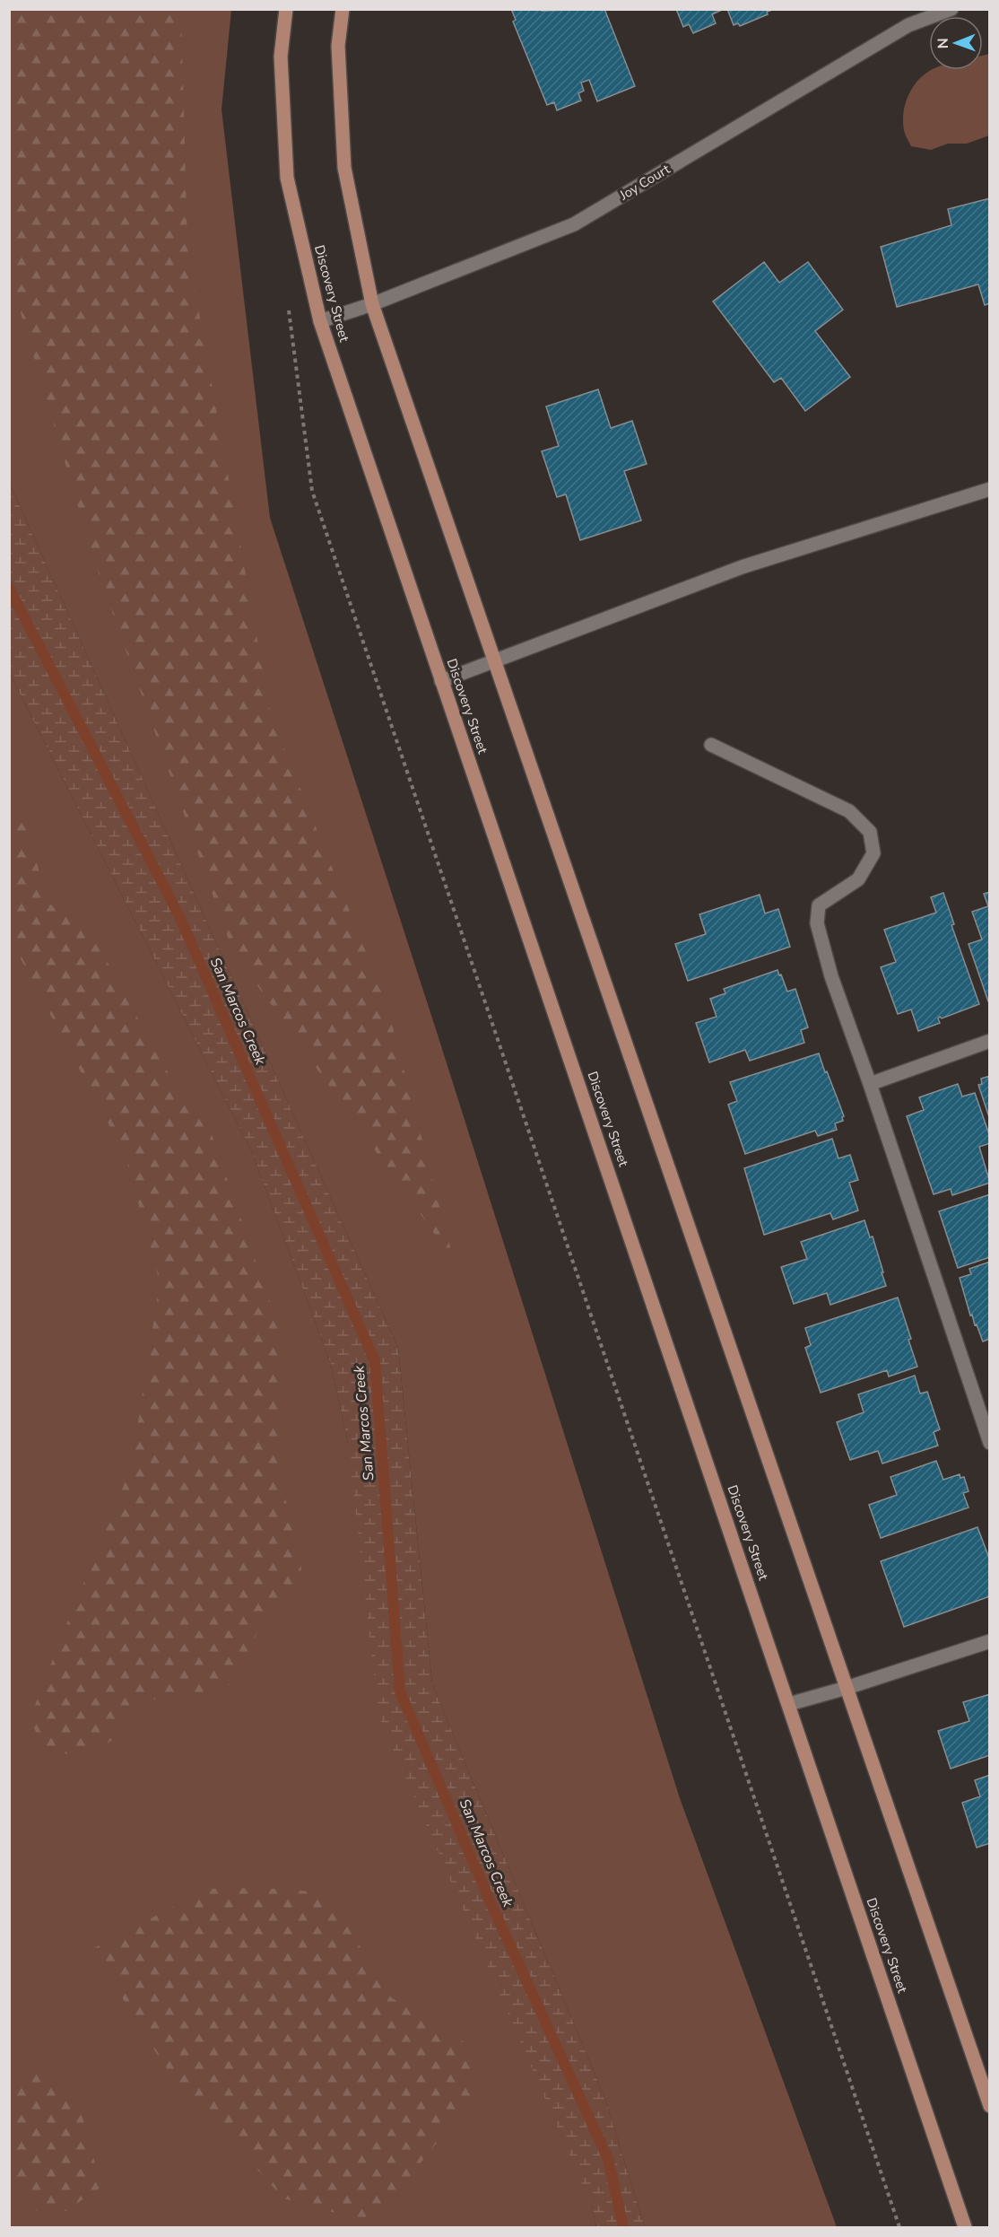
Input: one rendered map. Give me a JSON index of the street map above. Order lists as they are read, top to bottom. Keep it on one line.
{"streets":{"main road":["Discovery Street"],"street":["Joy Court"]},"crossings":[["Joy Court","Discovery Street"]],"water":["San Marcos Creek"],"north":"left"}
